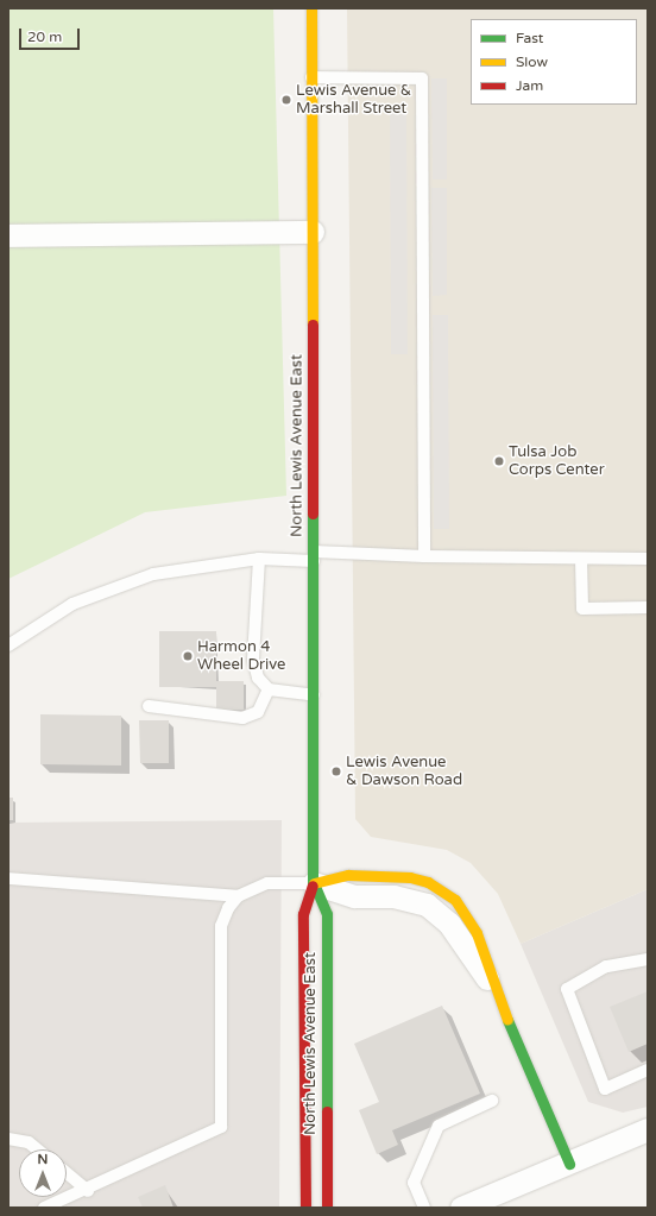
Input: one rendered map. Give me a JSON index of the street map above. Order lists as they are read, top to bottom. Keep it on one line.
{"streets":{"main road":["North Lewis Avenue East"]},"places":["Lewis Avenue & Marshall Street","Tulsa Job Corps Center","Harmon 4 Wheel Drive","Lewis Avenue & Dawson Road"],"legend":["Fast","Slow","Jam"],"scale_bar":"20 m","north":"top"}
